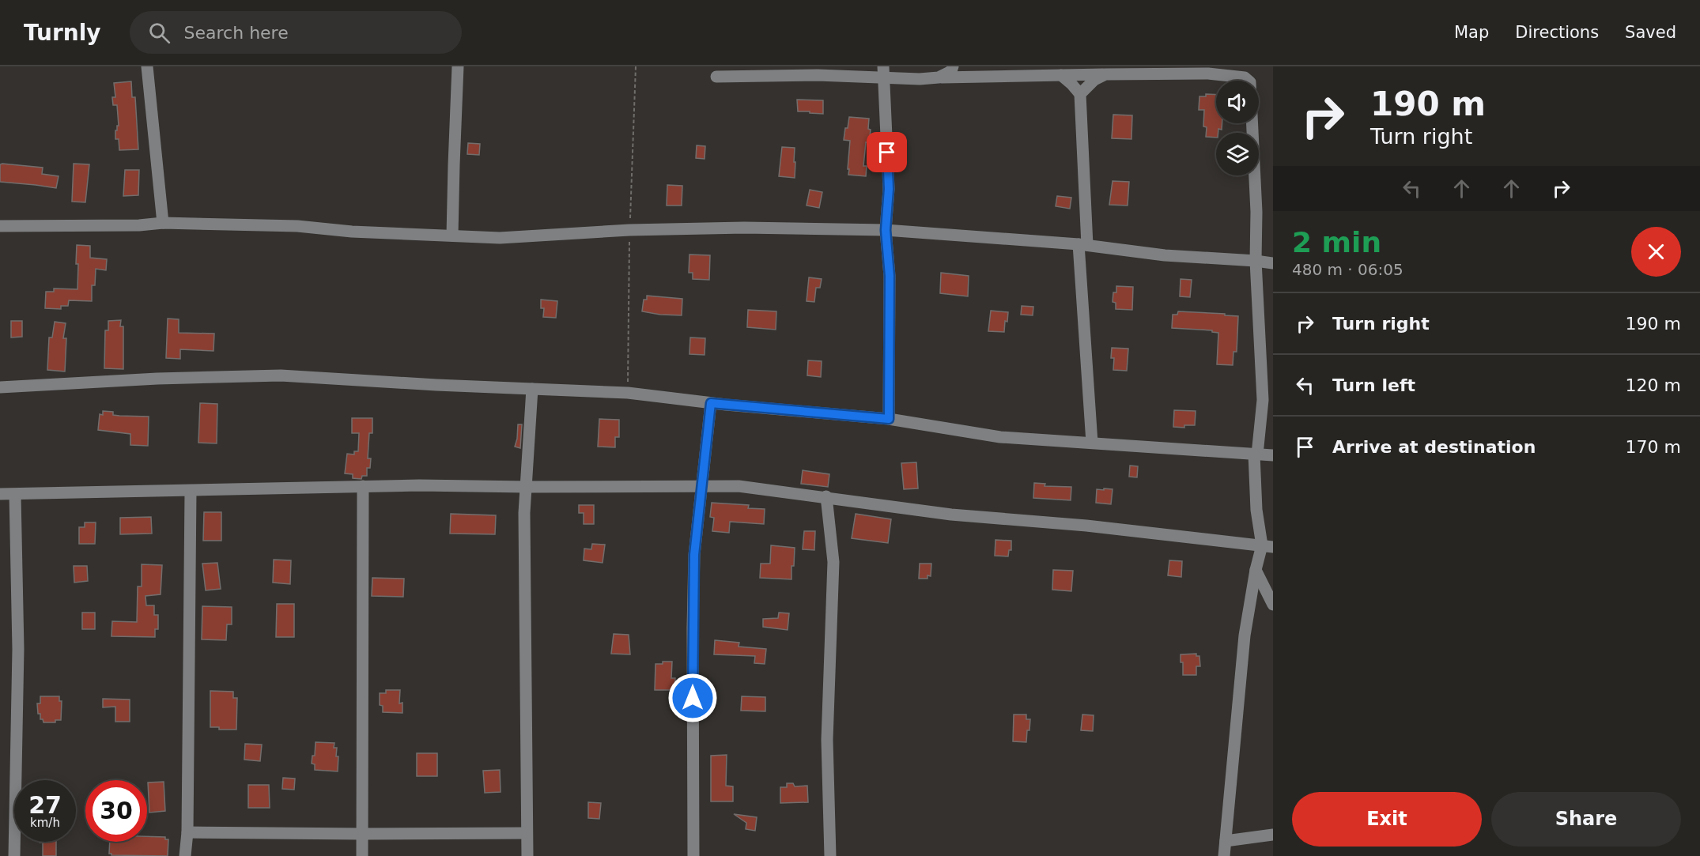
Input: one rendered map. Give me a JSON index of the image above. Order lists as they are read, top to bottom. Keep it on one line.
{"page":{"header":"Turnly","search":"Search here","nav":["Map","Directions","Saved"],"turn":["190 m","Turn right"],"heading":["2 min","480 m · 06:05"],"list":[{"name":"Turn right","value":"190 m"},{"name":"Turn left","value":"120 m"},{"name":"Arrive at destination","value":"170 m"}],"speed":"27 km/h","limit":"30","buttons":["Exit","Share"]}}
